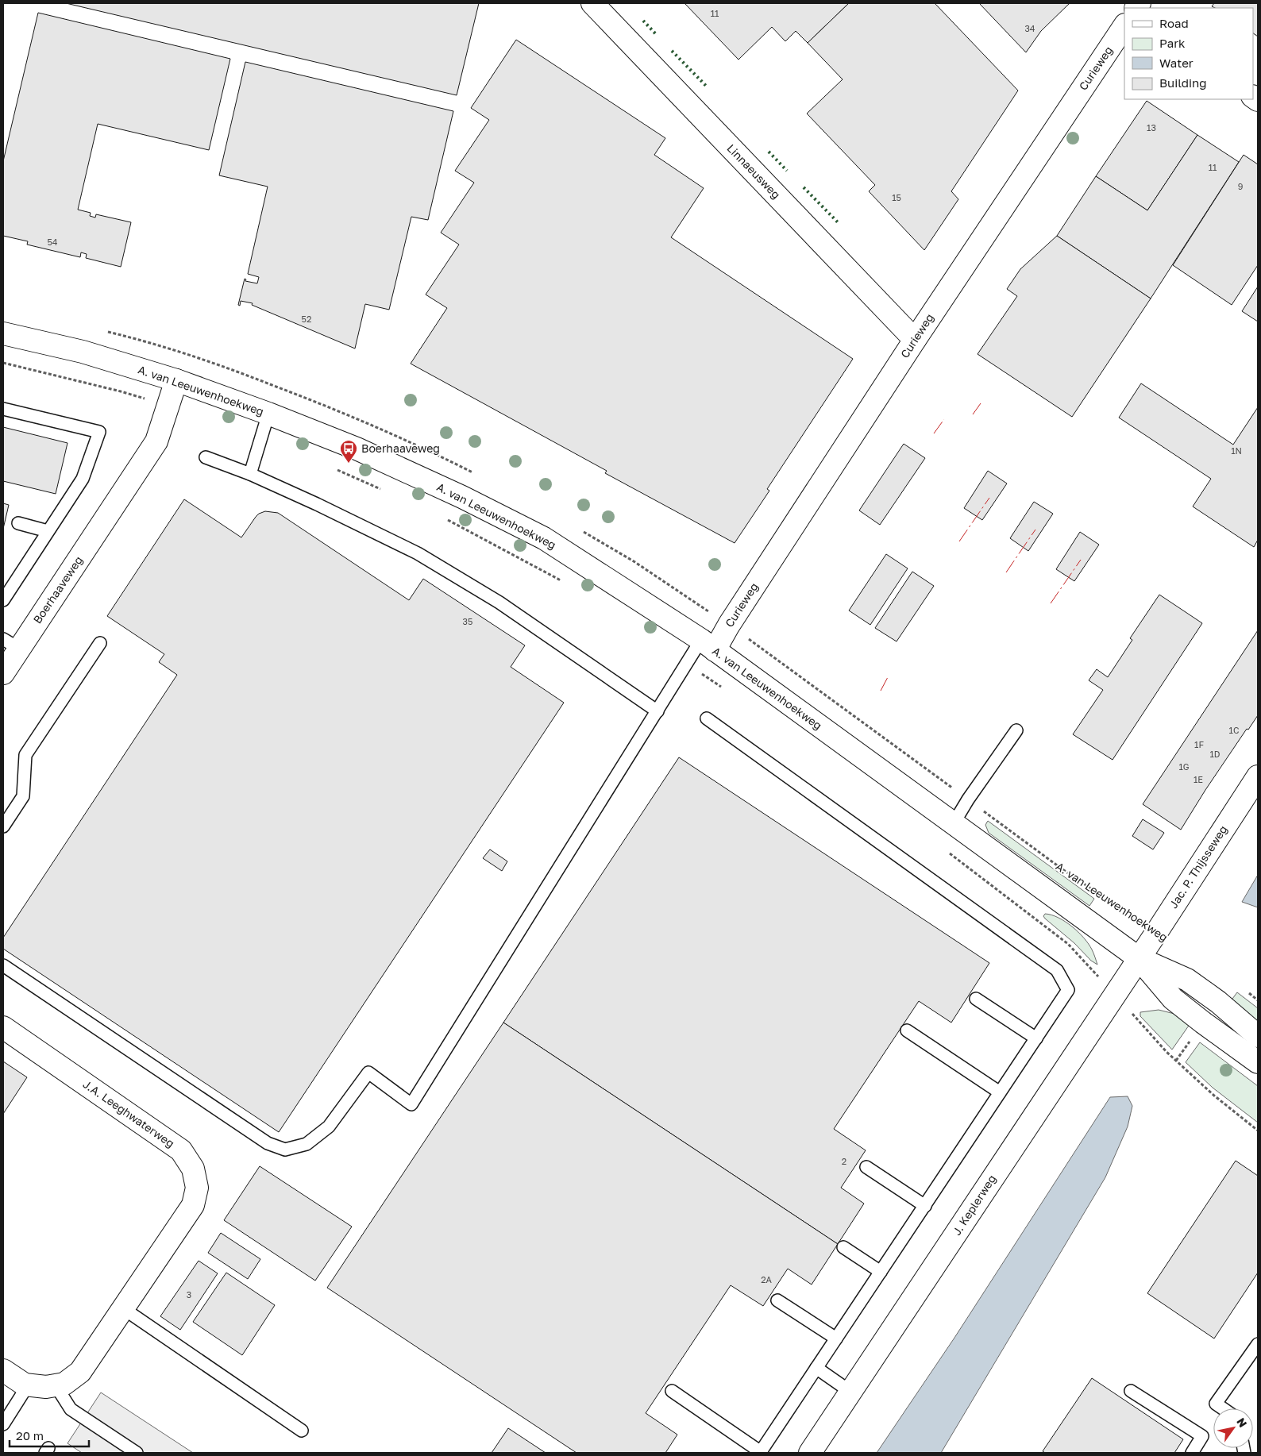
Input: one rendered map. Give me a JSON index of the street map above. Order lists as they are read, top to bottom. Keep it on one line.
{"streets":{"street":["Curieweg","Linnaeusweg","A. van Leeuwenhoekweg","Boerhaaveweg","Jac. P. Thijsseweg","J.A. Leeghwaterweg","J. Keplerweg"]},"crossings":[["Curieweg","Linnaeusweg"],["Curieweg","A. van Leeuwenhoekweg"],["A. van Leeuwenhoekweg","Boerhaaveweg"],["A. van Leeuwenhoekweg","Jac. P. Thijsseweg"],["A. van Leeuwenhoekweg","J. Keplerweg"],["Jac. P. Thijsseweg","J. Keplerweg"]],"places":{"bus stop":["Boerhaaveweg"]},"house_numbers":["11","34","13","11","9","15","54","52","1N","35","1C","1F","1D","1G","1E","2","2A","3"],"legend":["Road","Park","Water","Building"],"scale_bar":"20 m","north":"top right"}
